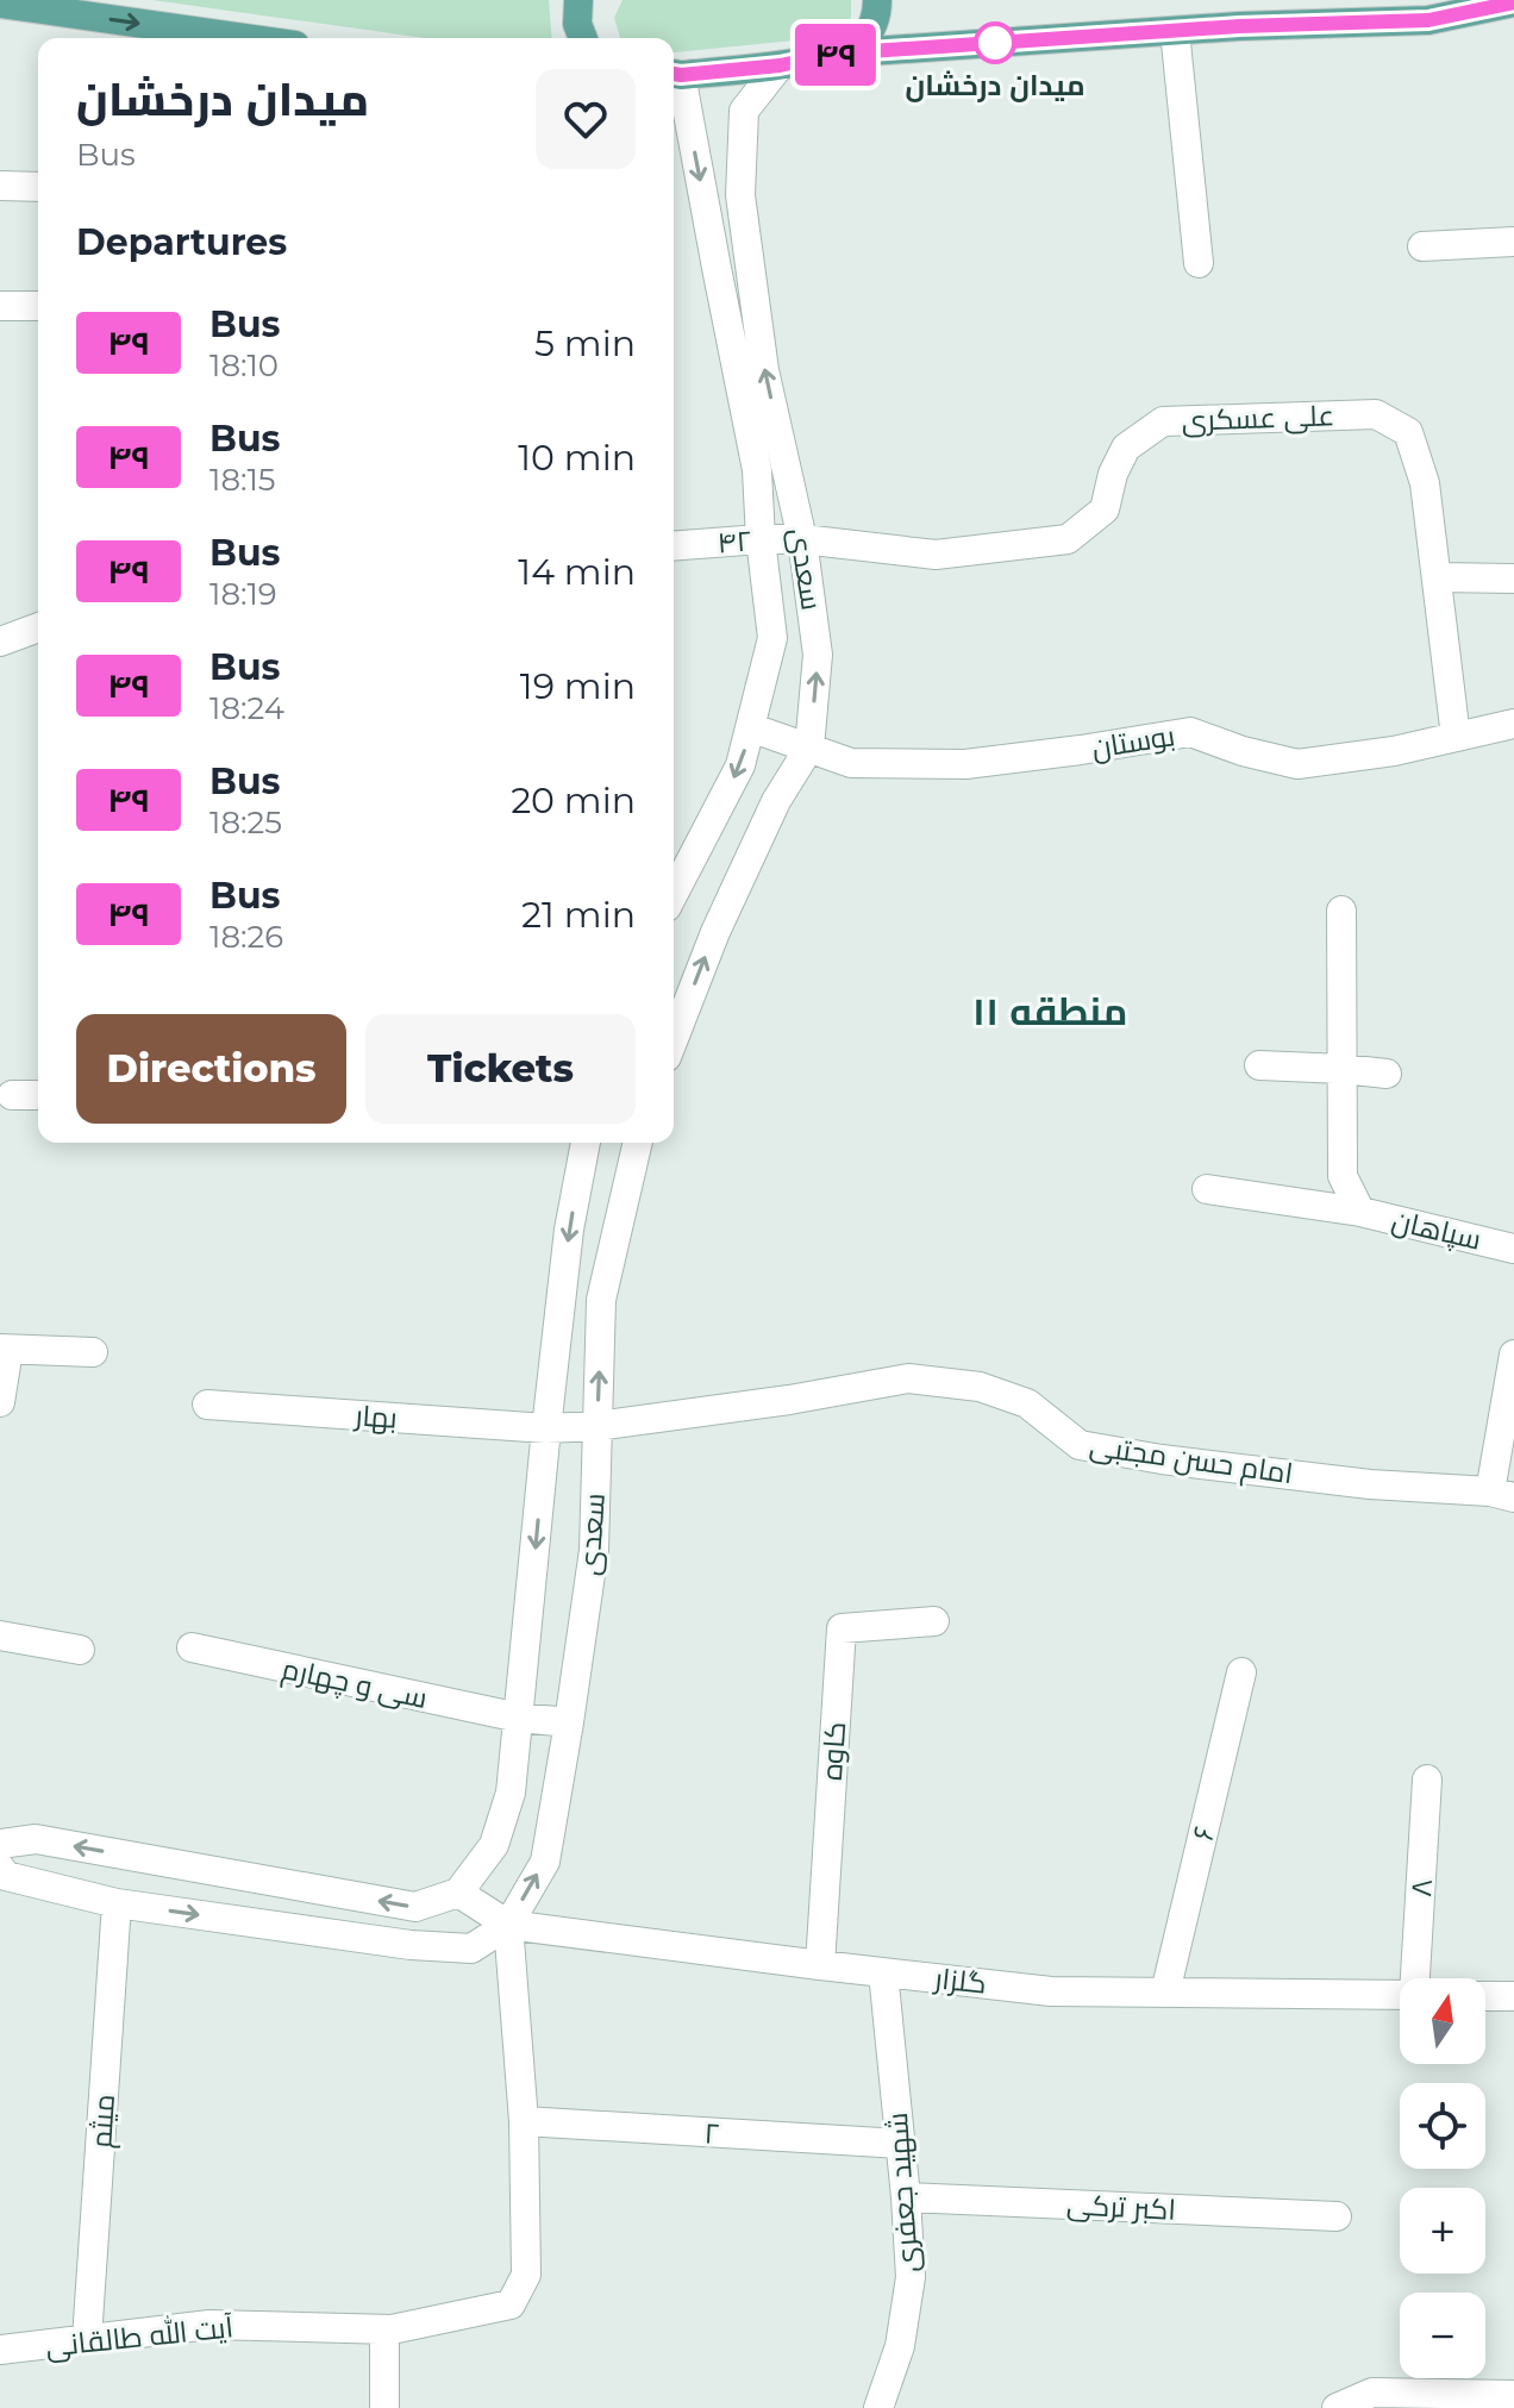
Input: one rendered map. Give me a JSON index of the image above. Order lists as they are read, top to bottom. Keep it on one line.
{"streets":{"street":["علی عسکری","۴۲","سعدی","بوستان","سپاهان","بهار","امام حسن مجتبی","سی و چهارم","کاوه","۶","۸","گلزار","میثم","۲","شهید جعفری","اکبر ترکی","آیت الله طالقانی"]},"crossings":[["علی عسکری","۴۲"],["علی عسکری","سعدی"],["علی عسکری","بوستان"],["۴۲","سعدی"],["سعدی","بوستان"],["سعدی","بهار"],["سعدی","امام حسن مجتبی"],["سعدی","سی و چهارم"],["سعدی","گلزار"],["سعدی","میثم"],["بهار","امام حسن مجتبی"],["کاوه","گلزار"],["۶","گلزار"],["گلزار","شهید جعفری"],["میثم","آیت الله طالقانی"],["۲","شهید جعفری"],["۲","آیت الله طالقانی"],["شهید جعفری","اکبر ترکی"]],"districts":["منطقه ۱۱"],"places":["میدان درخشان"],"lines":["bus line ۴۹"],"north":"top","page":{"on_map":"۴۹","heading":[["میدان درخشان","Bus"],"Departures"],"list":[{"mark":"۴۹","name":"Bus","note":"18:10","value":"5 min"},{"mark":"۴۹","name":"Bus","note":"18:15","value":"10 min"},{"mark":"۴۹","name":"Bus","note":"18:19","value":"14 min"},{"mark":"۴۹","name":"Bus","note":"18:24","value":"19 min"},{"mark":"۴۹","name":"Bus","note":"18:25","value":"20 min"},{"mark":"۴۹","name":"Bus","note":"18:26","value":"21 min"}],"buttons":["Directions","Tickets"],"map_buttons":["+","−"]}}
